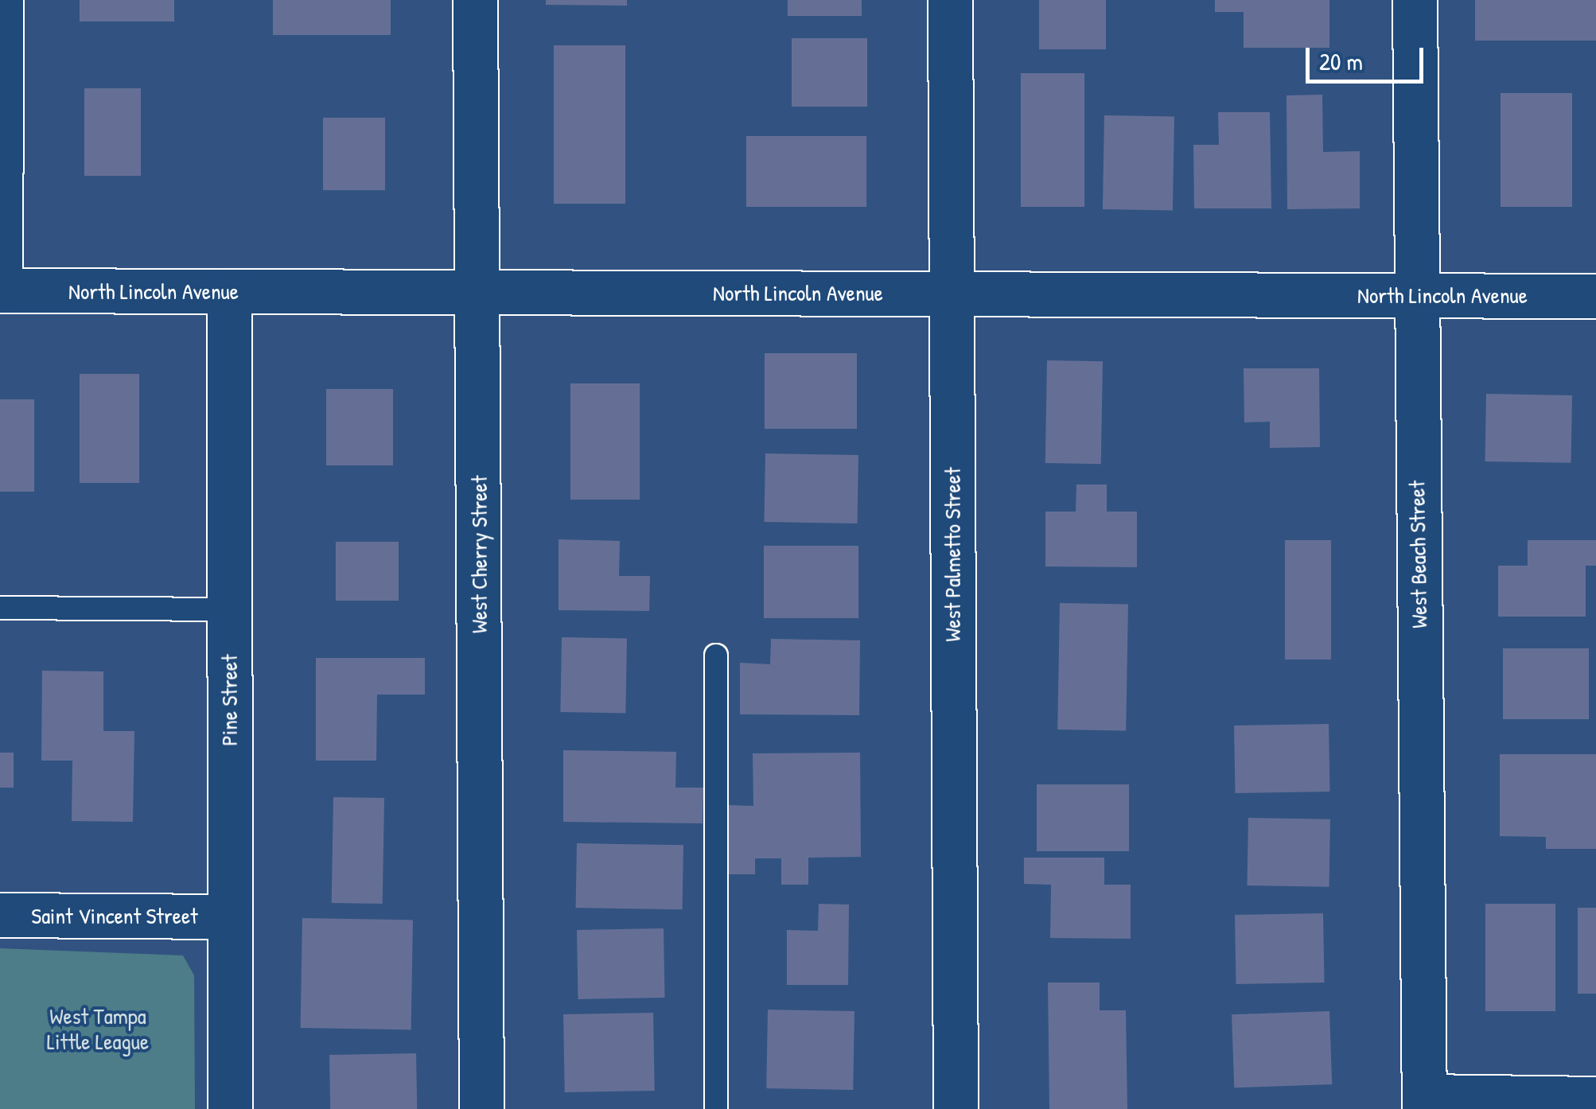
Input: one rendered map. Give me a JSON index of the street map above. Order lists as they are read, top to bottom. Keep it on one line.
{"streets":{"street":["North Lincoln Avenue","West Cherry Street","West Palmetto Street","West Beach Street","Pine Street","Saint Vincent Street"]},"crossings":[["North Lincoln Avenue","West Cherry Street"],["North Lincoln Avenue","West Palmetto Street"],["North Lincoln Avenue","West Beach Street"],["North Lincoln Avenue","Pine Street"],["Pine Street","Saint Vincent Street"]],"parks":["West Tampa Little League"],"scale_bar":"20 m"}
